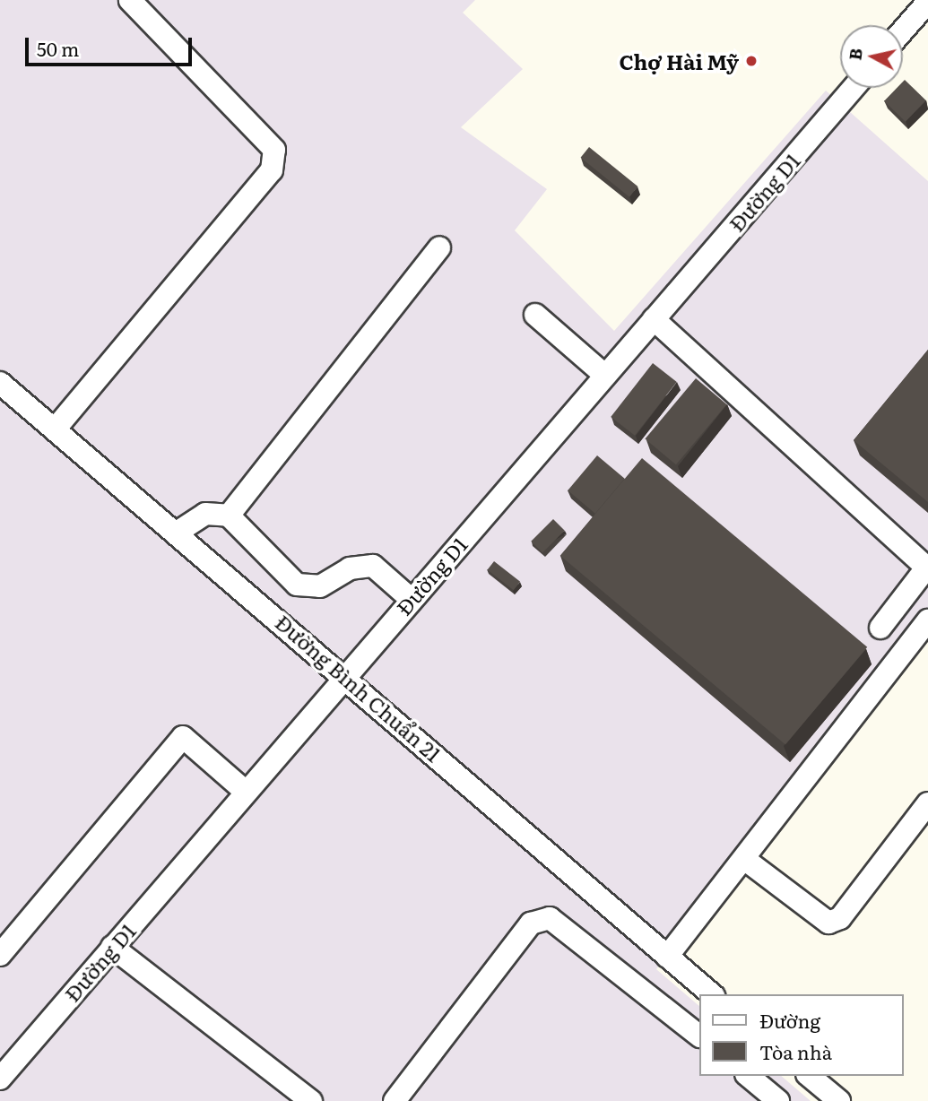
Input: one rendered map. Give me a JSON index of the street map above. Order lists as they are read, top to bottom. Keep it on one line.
{"streets":{"street":["Đường D1","Đường Bình Chuẩn 21"]},"crossings":[["Đường D1","Đường Bình Chuẩn 21"]],"places":["Chợ Hài Mỹ"],"legend":["Đường","Tòa nhà"],"scale_bar":"50 m","north":"left"}
